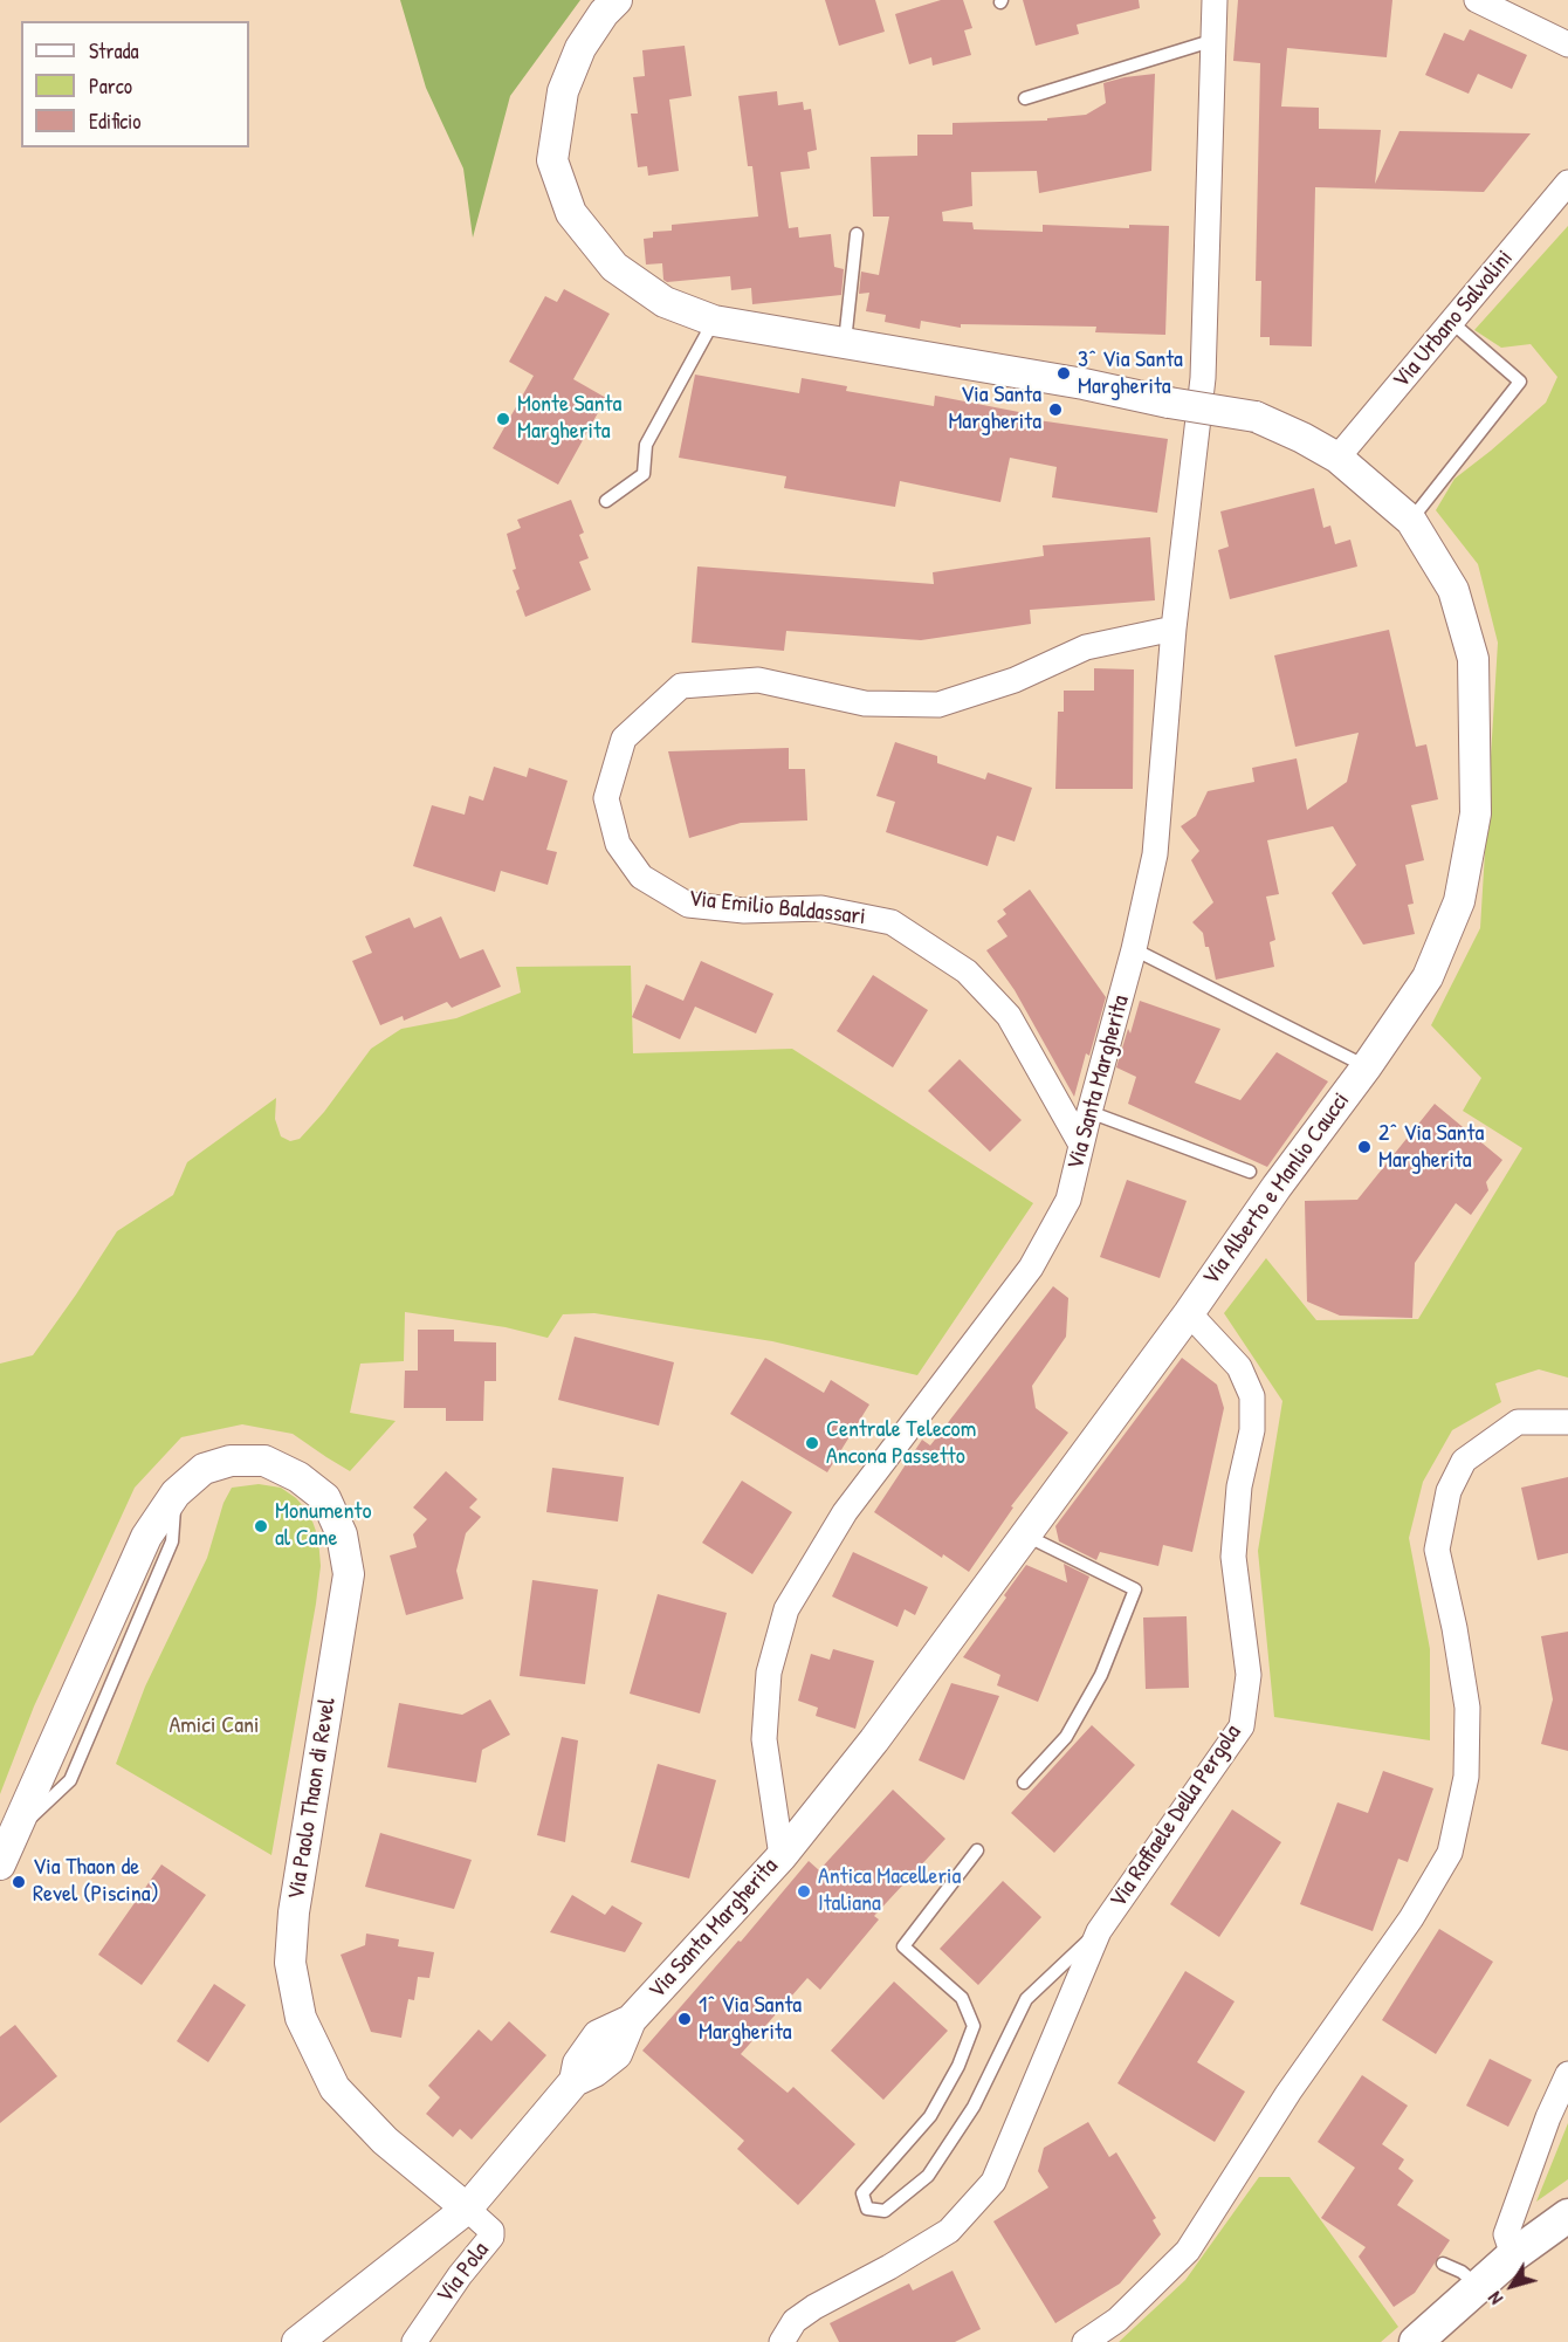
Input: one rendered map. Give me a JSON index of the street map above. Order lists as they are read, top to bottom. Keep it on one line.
{"streets":{"street":["Via Urbano Salvolini","Via Emilio Baldassari","Via Santa Margherita","Via Alberto e Manlio Caucci","Via Paolo Thaon di Revel","Via Raffaele Della Pergola","Via Pola"]},"crossings":[["Via Urbano Salvolini","Via Alberto e Manlio Caucci"],["Via Emilio Baldassari","Via Santa Margherita"],["Via Santa Margherita","Via Alberto e Manlio Caucci"],["Via Santa Margherita","Via Paolo Thaon di Revel"],["Via Santa Margherita","Via Pola"],["Via Alberto e Manlio Caucci","Via Raffaele Della Pergola"],["Via Paolo Thaon di Revel","Via Pola"]],"parks":["Amici Cani"],"places":["3^ Via Santa Margherita","Via Santa Margherita","Monte Santa Margherita","2^ Via Santa Margherita","Centrale Telecom Ancona Passetto","Monumento al Cane","Via Thaon de Revel (Piscina)","Antica Macelleria Italiana","1^ Via Santa Margherita"],"legend":["Strada","Parco","Edificio"],"north":"bottom left"}
